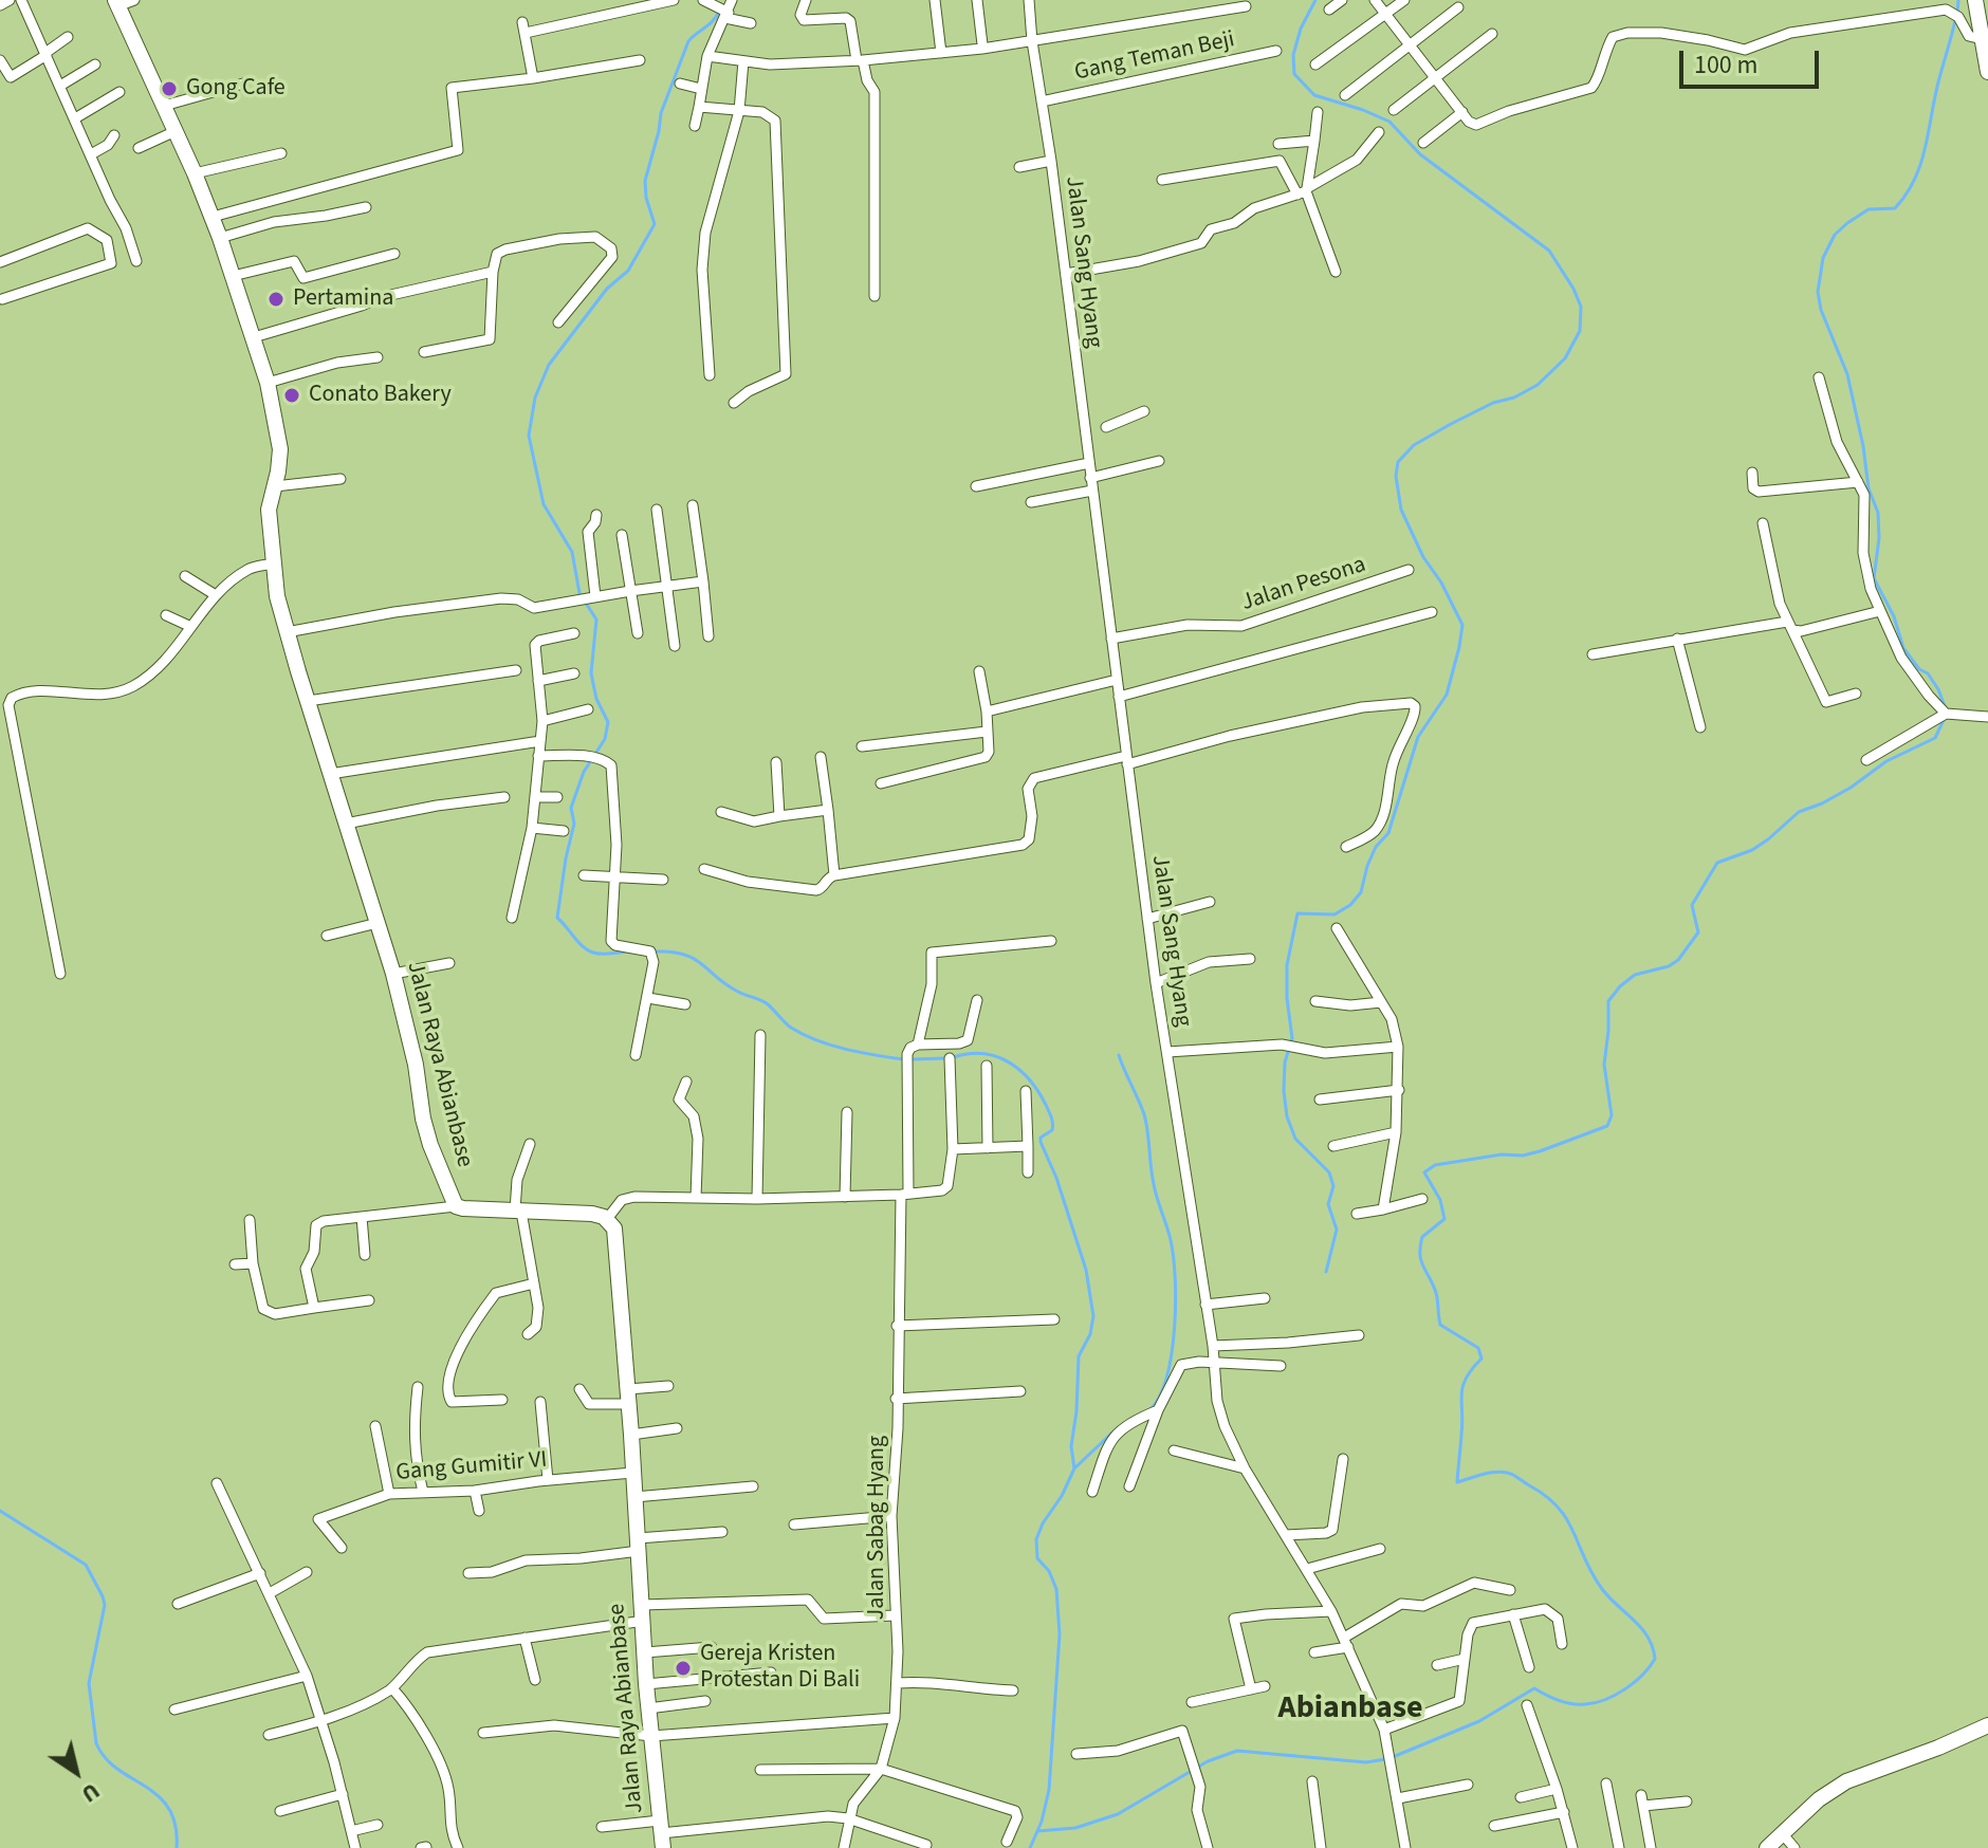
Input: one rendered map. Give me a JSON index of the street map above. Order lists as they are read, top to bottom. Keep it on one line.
{"streets":{"main road":["Jalan Raya Abianbase"],"street":["Gang Teman Beji","Jalan Sang Hyang","Jalan Pesona","Gang Gumitir VI","Jalan Sabag Hyang"]},"crossings":[["Gang Teman Beji","Jalan Sang Hyang"],["Jalan Sang Hyang","Jalan Pesona"],["Jalan Raya Abianbase","Gang Gumitir VI"]],"districts":["Abianbase"],"places":["Gong Cafe","Pertamina","Conato Bakery","Gereja Kristen Protestan Di Bali"],"scale_bar":"100 m","north":"bottom right"}
